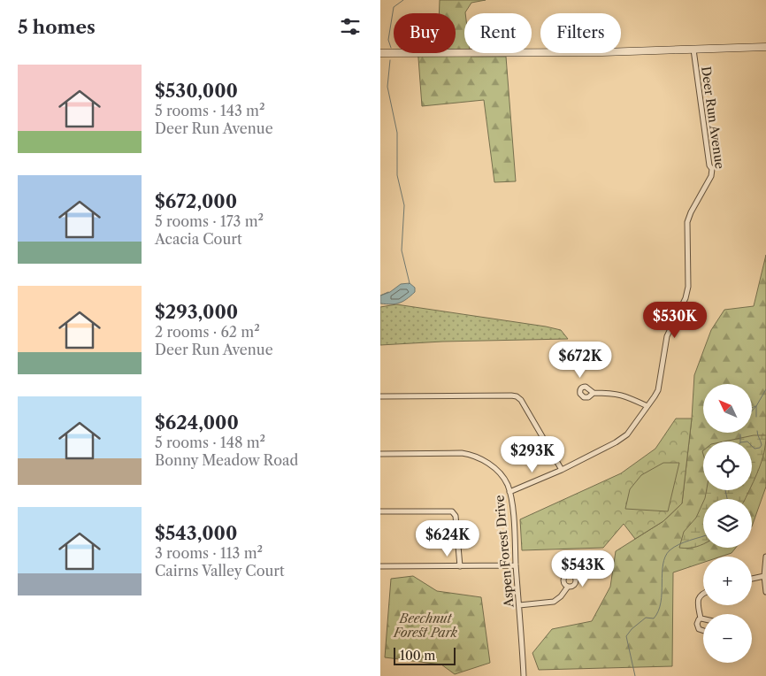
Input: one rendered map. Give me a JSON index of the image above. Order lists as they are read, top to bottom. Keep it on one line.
{"streets":{"street":["Deer Run Avenue","Aspen Forest Drive"]},"crossings":[["Deer Run Avenue","Aspen Forest Drive"]],"parks":["Beechnut Forest Park"],"scale_bar":"100 m","north":"top left","page":{"heading":"5 homes","chip":["Buy","Rent","Filters"],"list":[{"name":"$530,000","note":"5 rooms · 143 m² · Deer Run Avenue"},{"name":"$672,000","note":"5 rooms · 173 m² · Acacia Court"},{"name":"$293,000","note":"2 rooms · 62 m² · Deer Run Avenue"},{"name":"$624,000","note":"5 rooms · 148 m² · Bonny Meadow Road"},{"name":"$543,000","note":"3 rooms · 113 m² · Cairns Valley Court"}],"price":["$530K","$672K","$293K","$624K","$543K"],"map_buttons":["+","−"],"scale":"100 m"}}
